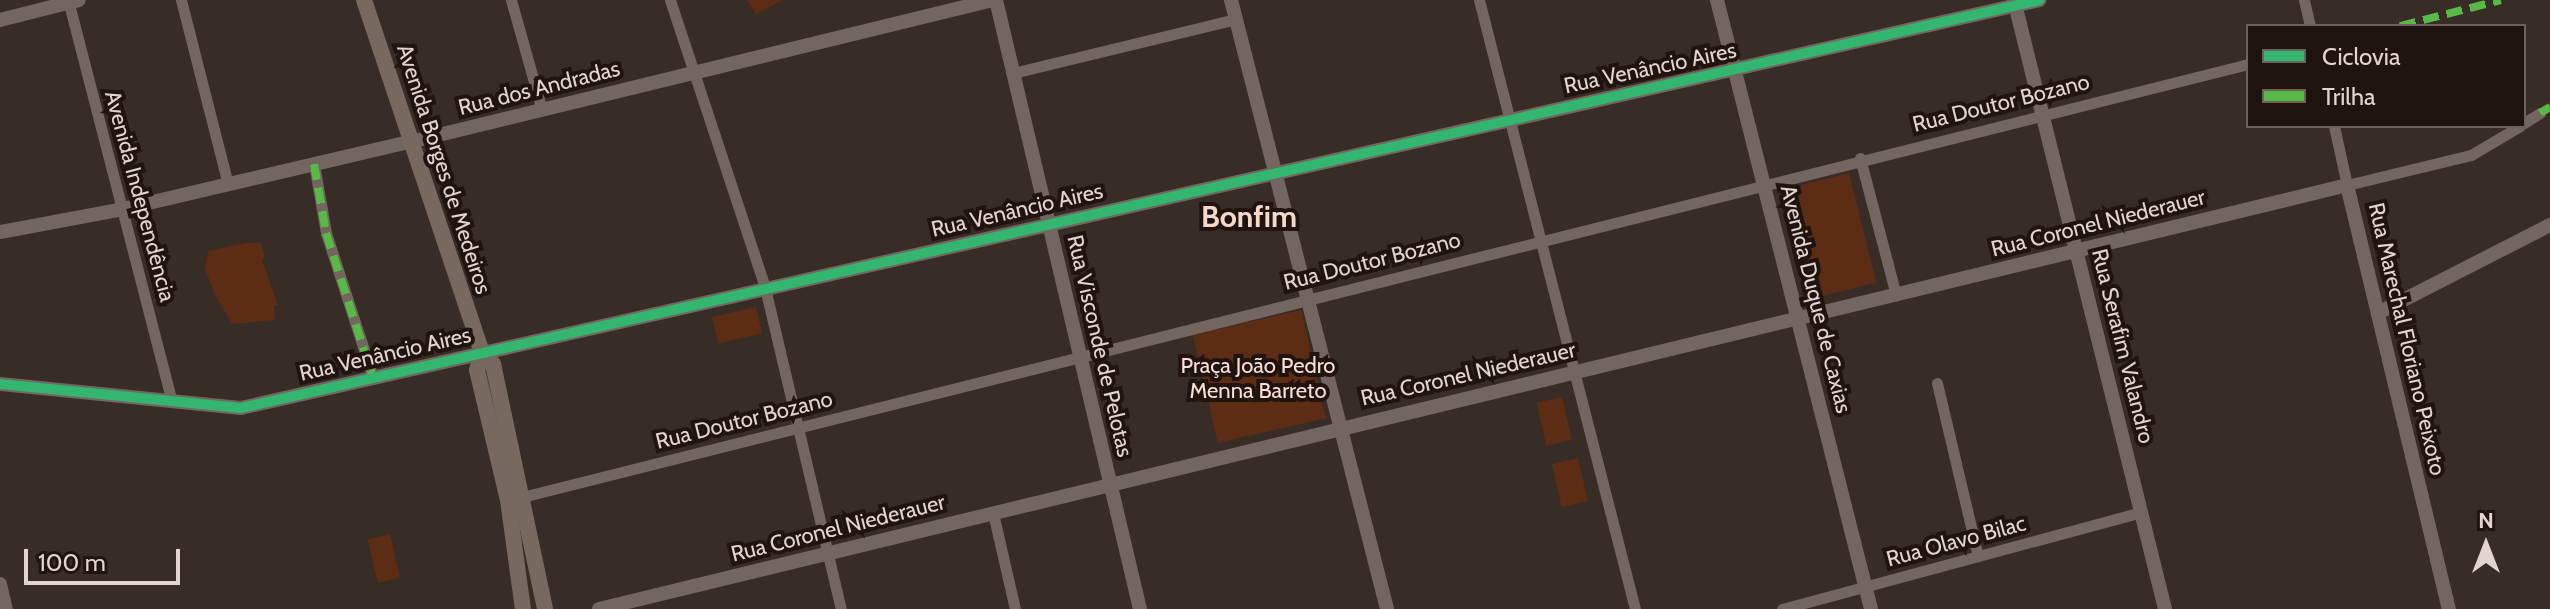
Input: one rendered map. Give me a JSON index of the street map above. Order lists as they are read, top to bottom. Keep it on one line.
{"streets":{"main road":["Avenida Borges de Medeiros"],"street":["Rua Venâncio Aires","Rua dos Andradas","Rua Doutor Bozano","Avenida Independência","Rua Coronel Niederauer","Avenida Duque de Caxias","Rua Marechal Floriano Peixoto","Rua Visconde de Pelotas","Rua Serafim Valandro","Rua Olavo Bilac"]},"crossings":[["Rua Venâncio Aires","Avenida Borges de Medeiros"],["Rua Venâncio Aires","Avenida Independência"],["Rua Venâncio Aires","Avenida Duque de Caxias"],["Rua Venâncio Aires","Rua Visconde de Pelotas"],["Rua Venâncio Aires","Rua Serafim Valandro"],["Rua dos Andradas","Avenida Borges de Medeiros"],["Rua dos Andradas","Avenida Independência"],["Rua dos Andradas","Rua Visconde de Pelotas"],["Rua Doutor Bozano","Avenida Borges de Medeiros"],["Rua Doutor Bozano","Avenida Duque de Caxias"],["Rua Doutor Bozano","Rua Visconde de Pelotas"],["Rua Doutor Bozano","Rua Serafim Valandro"],["Rua Coronel Niederauer","Avenida Duque de Caxias"],["Rua Coronel Niederauer","Rua Marechal Floriano Peixoto"],["Rua Coronel Niederauer","Rua Visconde de Pelotas"],["Rua Coronel Niederauer","Rua Serafim Valandro"],["Avenida Duque de Caxias","Rua Olavo Bilac"],["Rua Serafim Valandro","Rua Olavo Bilac"]],"districts":["Bonfim"],"parks":["Praça João Pedro Menna Barreto"],"legend":["Ciclovia","Trilha"],"scale_bar":"100 m","north":"top"}
